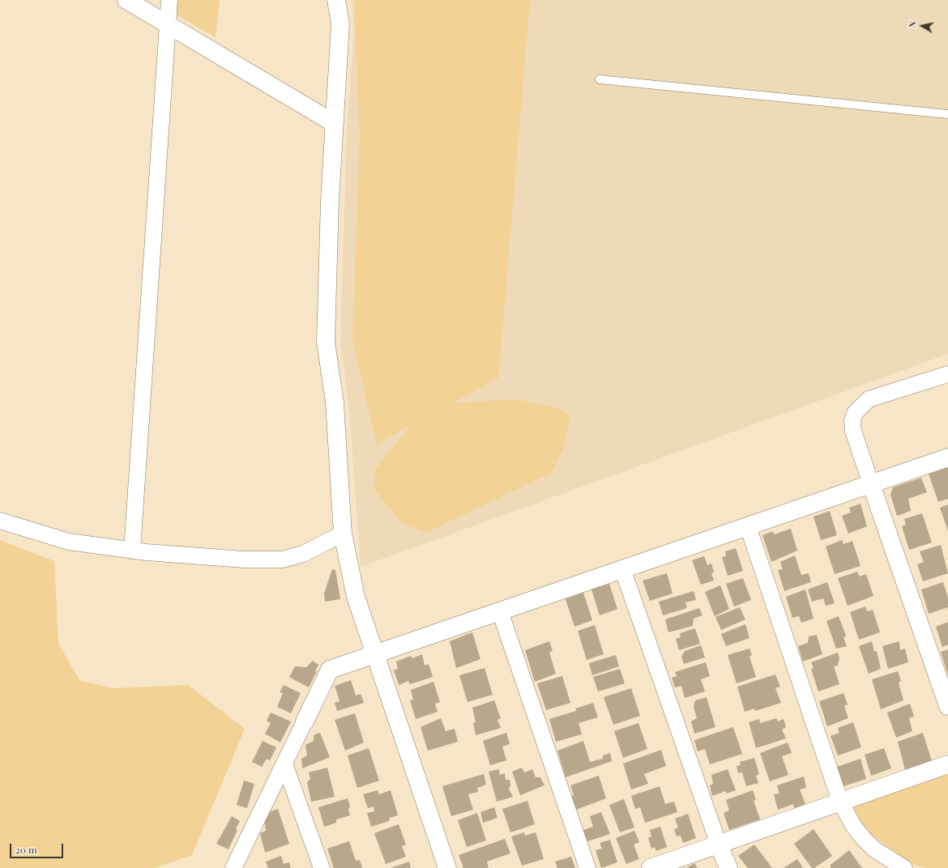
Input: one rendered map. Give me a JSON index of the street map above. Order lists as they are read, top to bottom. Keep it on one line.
{"scale_bar":"20 m","north":"left"}
